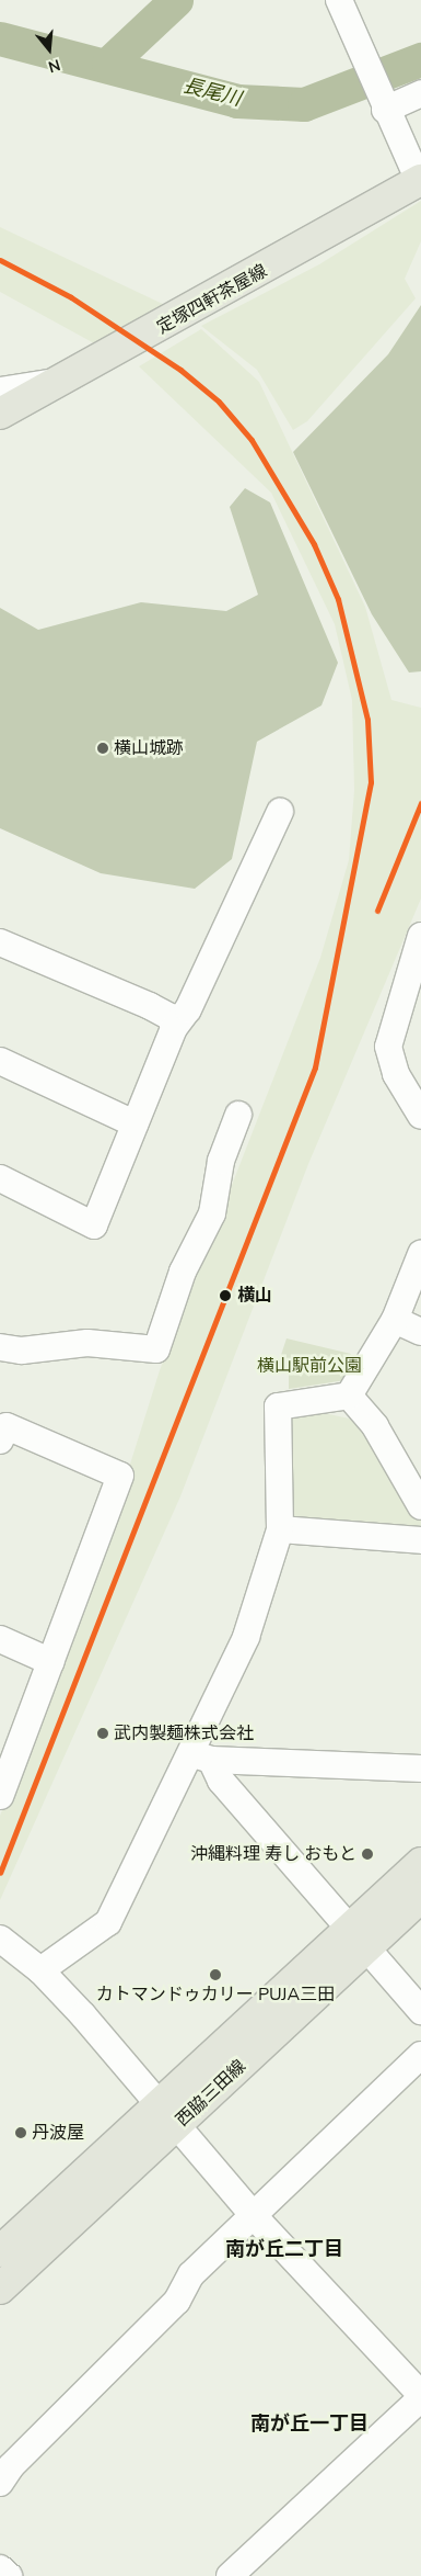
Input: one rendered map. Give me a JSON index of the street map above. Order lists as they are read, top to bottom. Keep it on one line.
{"streets":{"main road":["定塚四軒茶屋線","西脇三田線"]},"districts":["南が丘二丁目","南が丘一丁目"],"water":["長尾川"],"parks":["横山駅前公園"],"places":["横山城跡","横山","武内製麺株式会社","沖縄料理 寿し おもと","カトマンドゥカリー PUJA三田","丹波屋"],"north":"bottom"}
